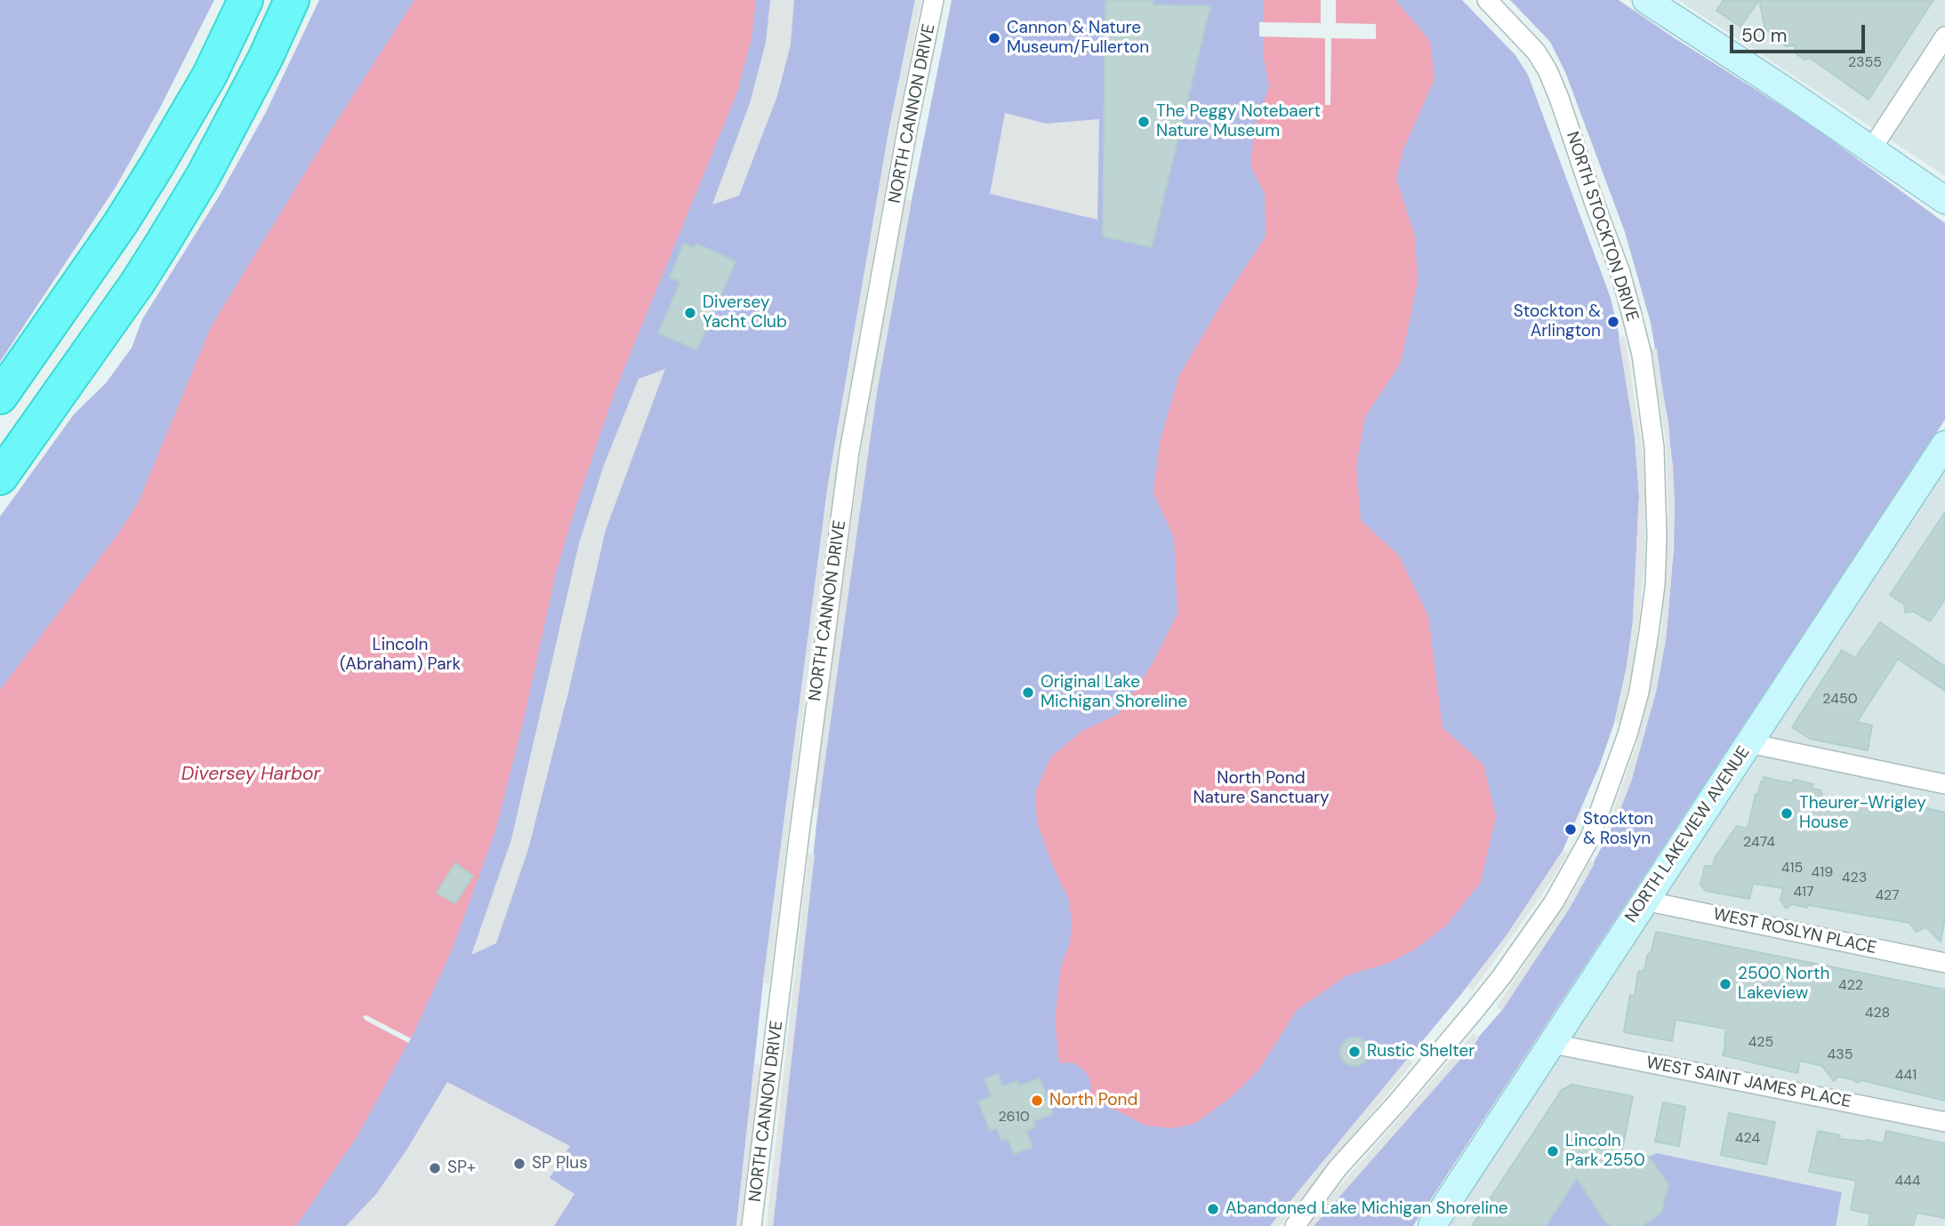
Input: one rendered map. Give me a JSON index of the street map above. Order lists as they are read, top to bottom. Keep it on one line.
{"streets":{"main road":["NORTH LAKEVIEW AVENUE"],"street":["NORTH CANNON DRIVE","NORTH STOCKTON DRIVE","WEST ROSLYN PLACE","WEST SAINT JAMES PLACE"]},"crossings":[["NORTH LAKEVIEW AVENUE","WEST ROSLYN PLACE"],["NORTH LAKEVIEW AVENUE","WEST SAINT JAMES PLACE"]],"water":["Diversey Harbor"],"parks":["Lincoln (Abraham) Park","North Pond Nature Sanctuary"],"places":["Cannon & Nature Museum/Fullerton","The Peggy Notebaert Nature Museum","Diversey Yacht Club","Stockton & Arlington","Original Lake Michigan Shoreline","Theurer-Wrigley House","Stockton & Roslyn","2500 North Lakeview","Rustic Shelter","North Pond","Lincoln Park 2550","SP Plus","SP+","Abandoned Lake Michigan Shoreline"],"house_numbers":["2355","2450","2474","415","419","423","417","427","422","428","425","435","441","2610","424","444"],"scale_bar":"50 m"}
